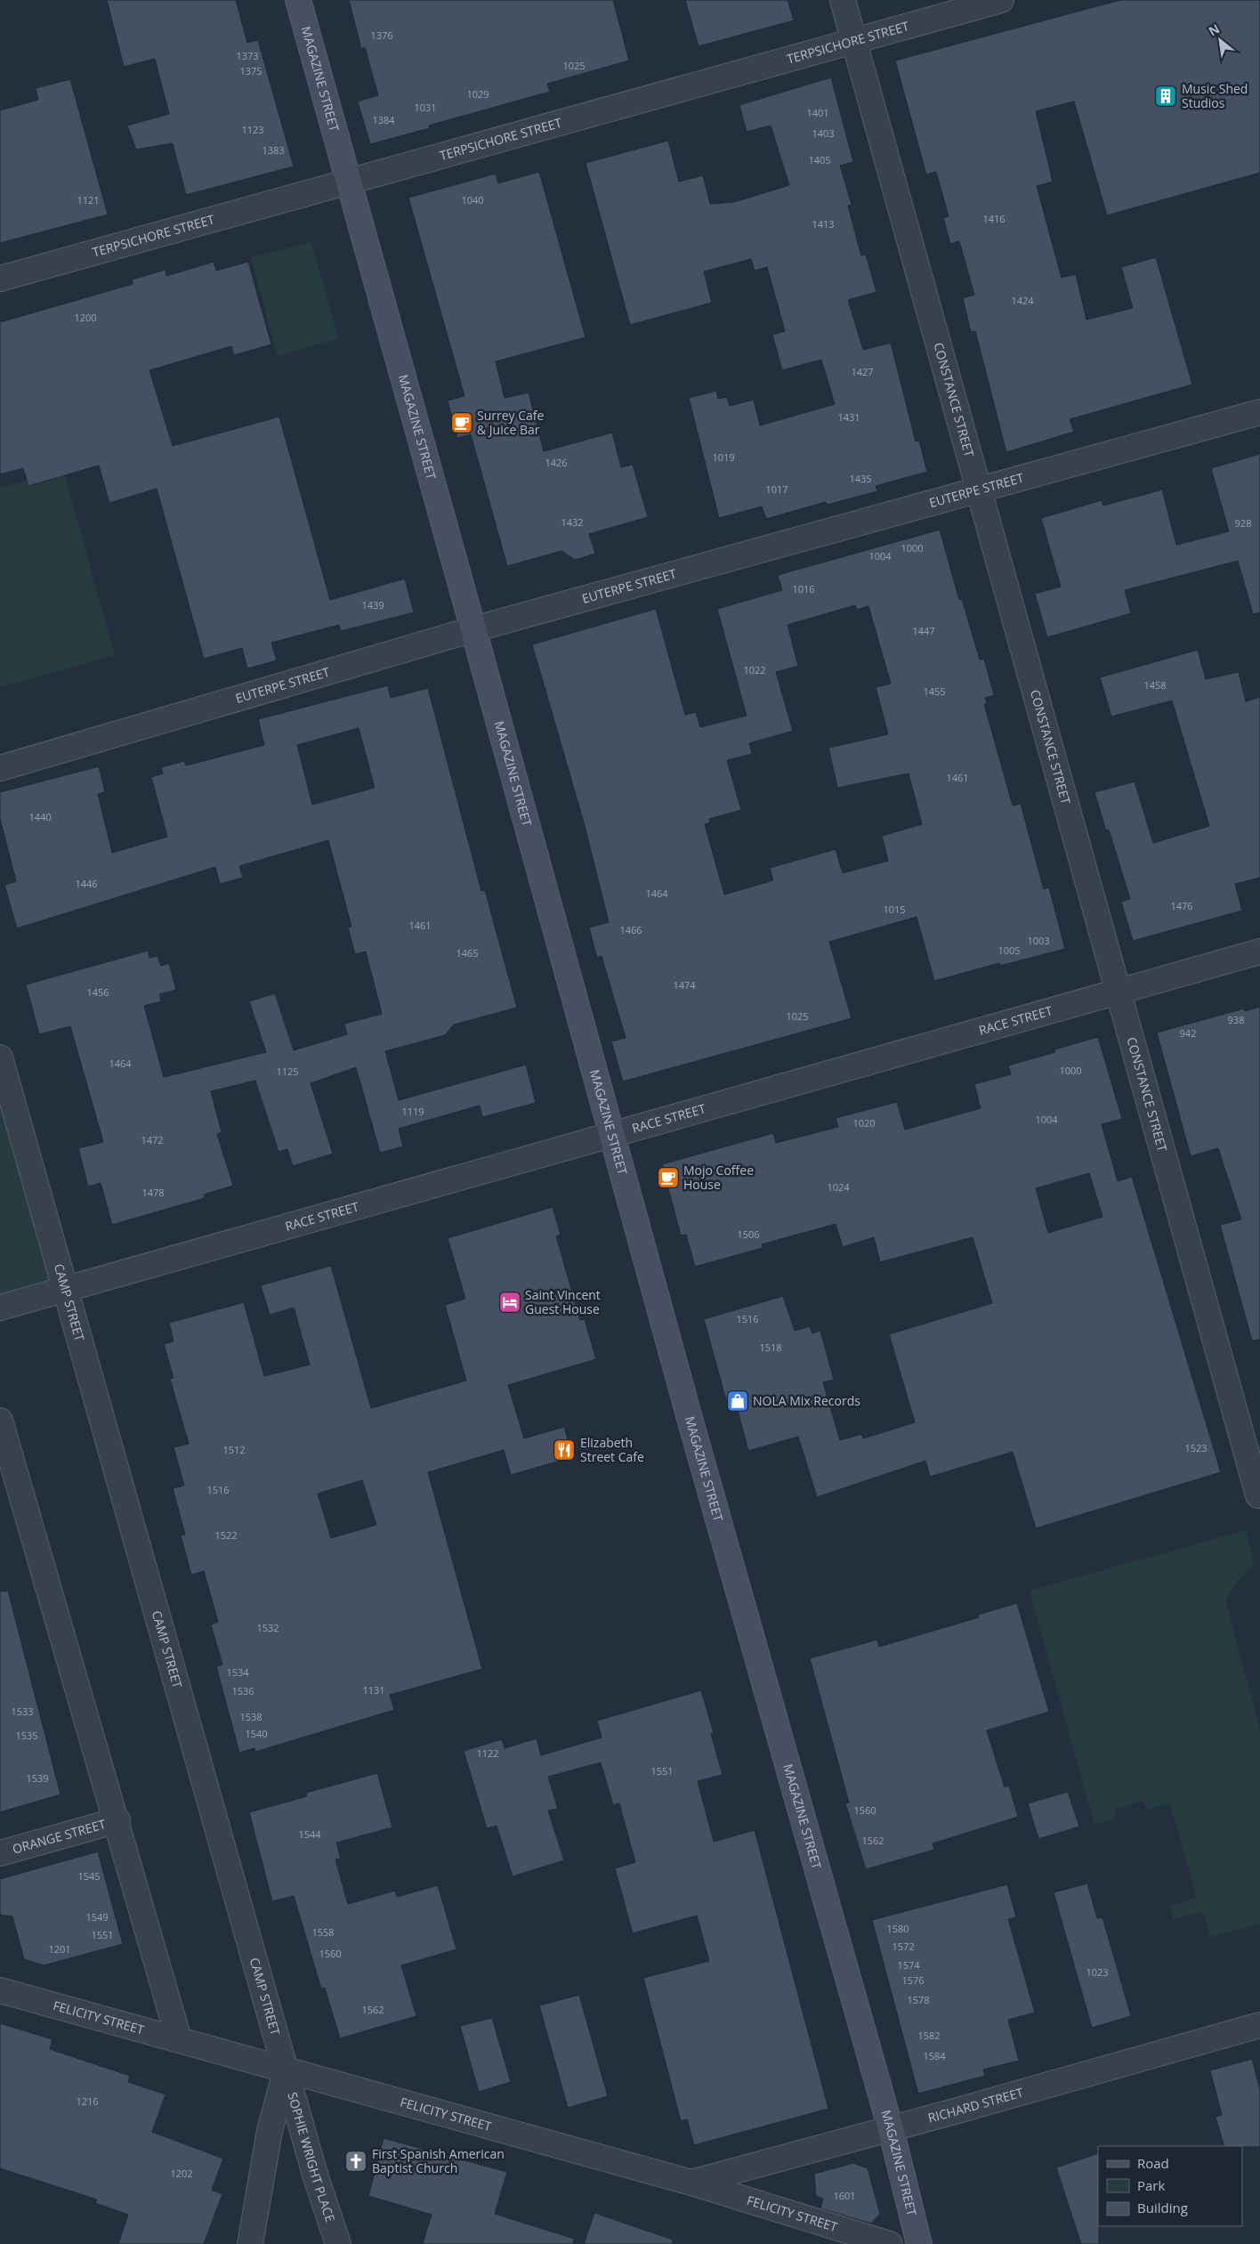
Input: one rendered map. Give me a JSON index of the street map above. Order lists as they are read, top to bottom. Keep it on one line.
{"streets":{"street":["TERPSICHORE STREET","MAGAZINE STREET","CONSTANCE STREET","EUTERPE STREET","RACE STREET","CAMP STREET","ORANGE STREET","FELICITY STREET","RICHARD STREET","SOPHIE WRIGHT PLACE"]},"crossings":[["TERPSICHORE STREET","MAGAZINE STREET"],["TERPSICHORE STREET","CONSTANCE STREET"],["MAGAZINE STREET","EUTERPE STREET"],["MAGAZINE STREET","RACE STREET"],["MAGAZINE STREET","RICHARD STREET"],["CONSTANCE STREET","EUTERPE STREET"],["CONSTANCE STREET","RACE STREET"],["RACE STREET","CAMP STREET"],["CAMP STREET","FELICITY STREET"],["CAMP STREET","SOPHIE WRIGHT PLACE"],["FELICITY STREET","RICHARD STREET"],["FELICITY STREET","SOPHIE WRIGHT PLACE"]],"places":{"building":["Music Shed Studios"],"cafe":["Surrey Cafe & Juice Bar","Mojo Coffee House"],"hotel":["Saint Vincent Guest House"],"shop":["NOLA Mix Records"],"restaurant":["Elizabeth Street Cafe"],"church":["First Spanish American Baptist Church"]},"house_numbers":["1376","1373","1025","1375","1029","1031","1401","1384","1123","1403","1383","1405","1121","1040","1416","1413","1424","1200","1427","1431","1019","1426","1435","1017","1432","928","1000","1004","1016","1439","1447","1022","1458","1455","1461","1440","1446","1464","1476","1015","1461","1466","1003","1005","1465","1474","1456","1025","938","942","1464","1000","1125","1119","1004","1020","1472","1024","1478","1506","1516","1518","1523","1512","1516","1522","1532","1534","1131","1536","1533","1538","1540","1535","1122","1551","1539","1560","1544","1562","1545","1549","1580","1558","1551","1572","1201","1560","1574","1023","1576","1578","1562","1582","1584","1216","1202","1601"],"legend":["Road","Park","Building"],"north":"top left"}
